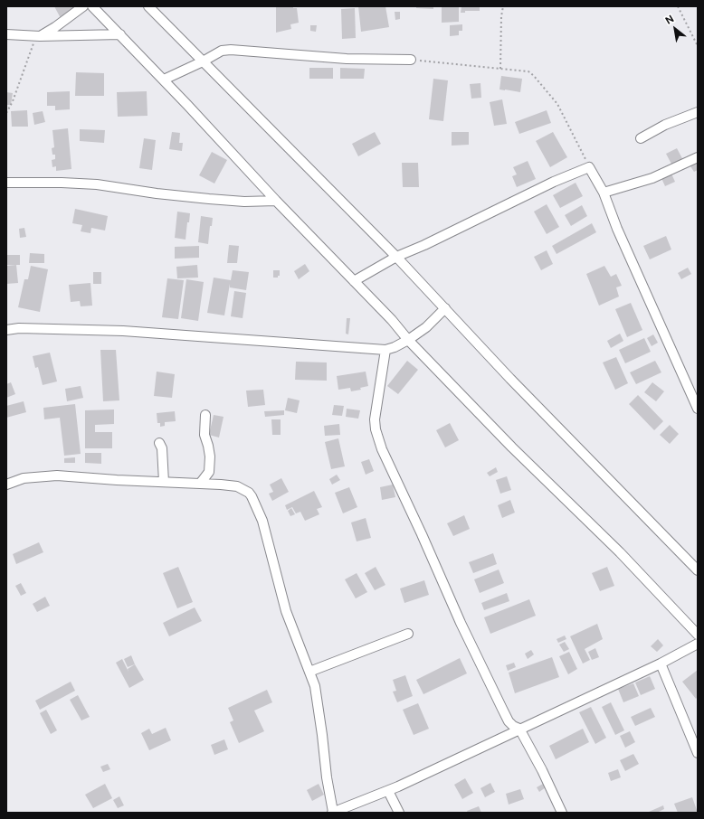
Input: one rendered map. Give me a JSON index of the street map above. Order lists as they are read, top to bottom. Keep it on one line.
{"north":"top left"}
